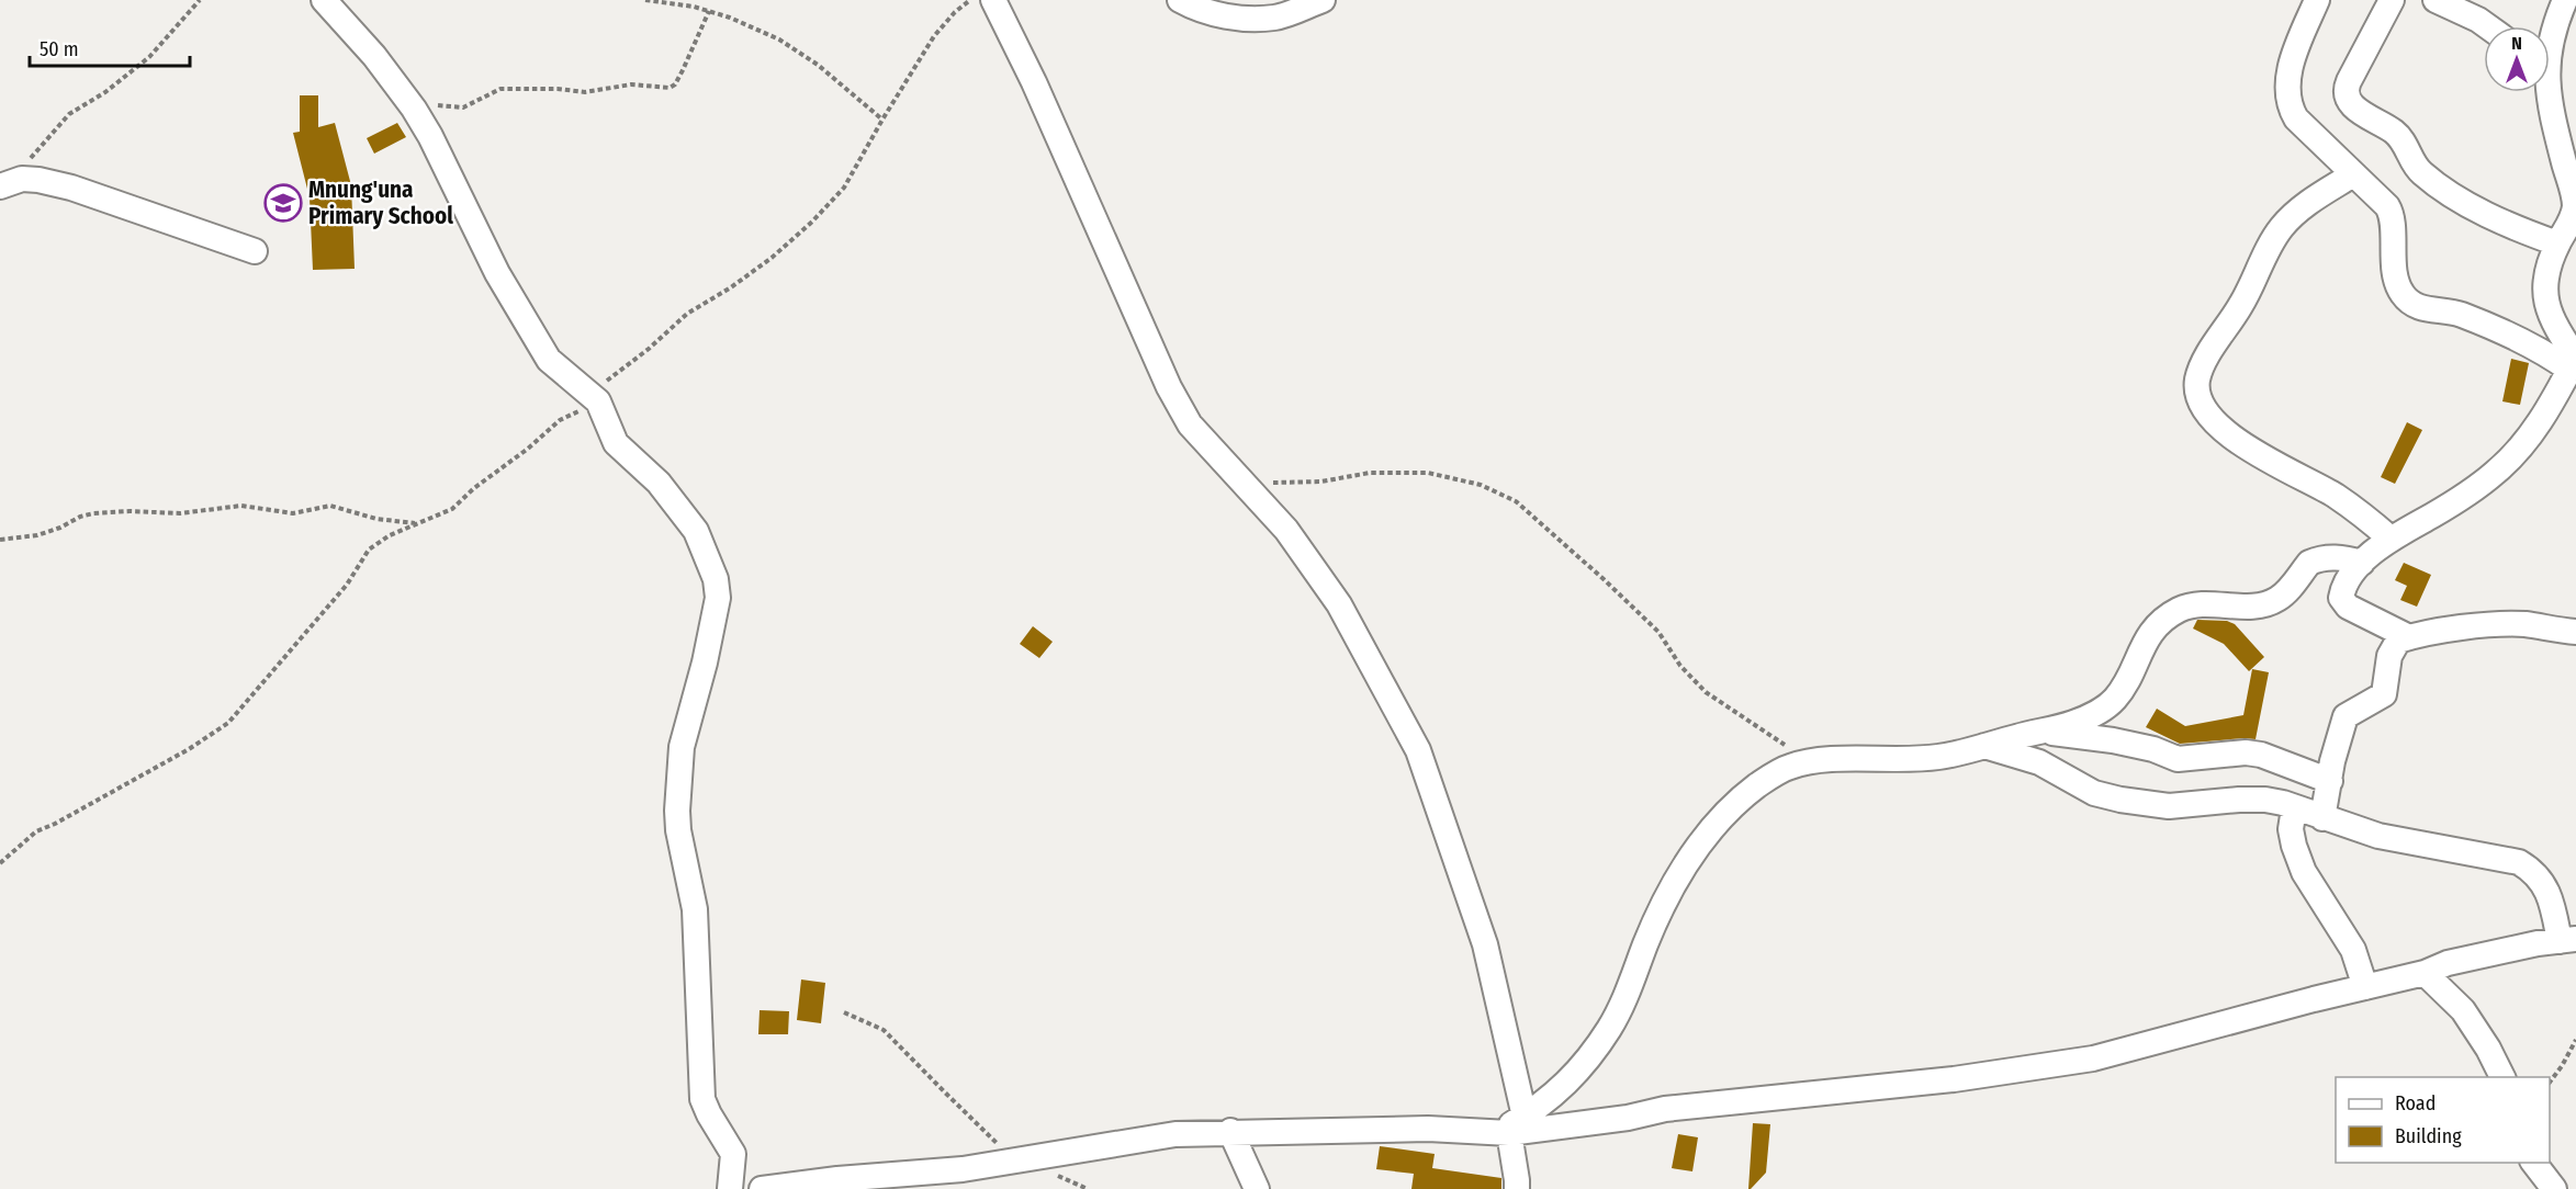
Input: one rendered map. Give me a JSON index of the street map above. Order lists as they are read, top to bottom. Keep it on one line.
{"places":{"school or university":["Mnung'una Primary School"]},"legend":["Road","Building"],"scale_bar":"50 m","north":"top"}
